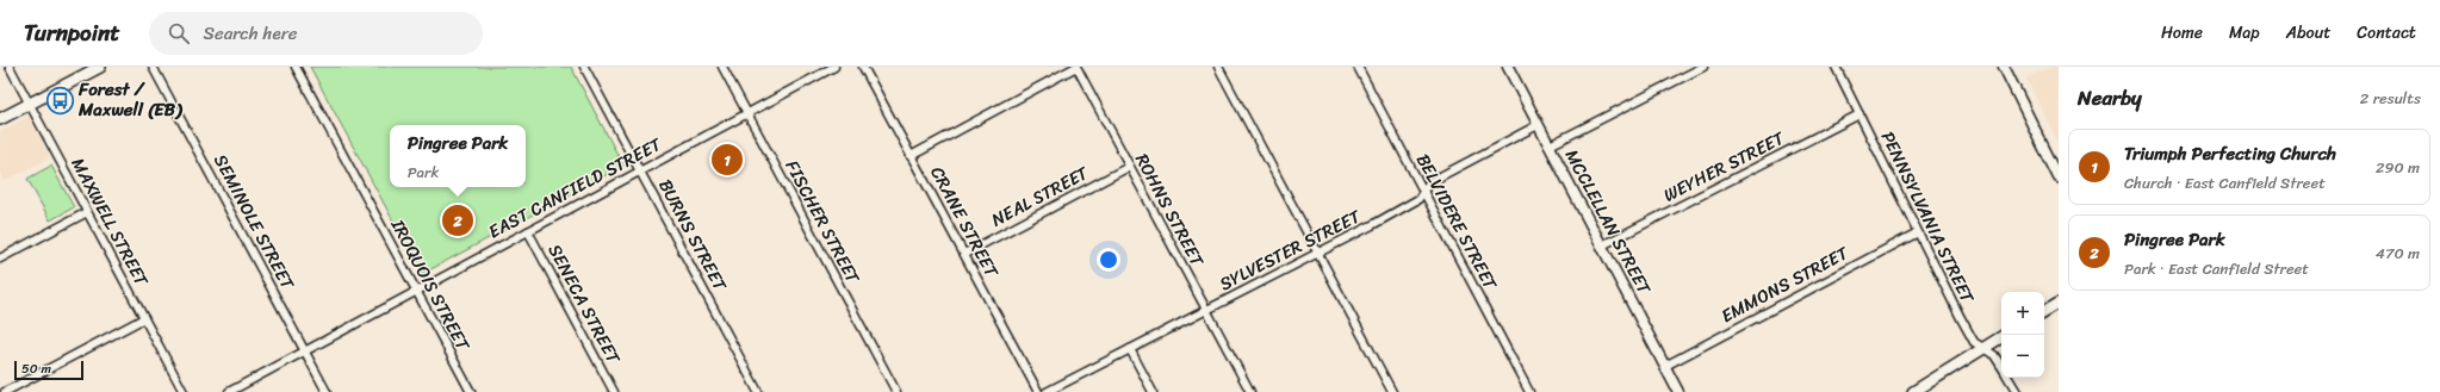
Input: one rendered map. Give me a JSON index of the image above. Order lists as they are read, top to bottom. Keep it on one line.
{"streets":{"street":["WEYHER STREET","EAST CANFIELD STREET","NEAL STREET","ROHNS STREET","PENNSYLVANIA STREET","MAXWELL STREET","SEMINOLE STREET","FISCHER STREET","CRANE STREET","BELVIDERE STREET","MCCLELLAN STREET","BURNS STREET","SYLVESTER STREET","IROQUOIS STREET","EMMONS STREET","SENECA STREET"]},"crossings":[["WEYHER STREET","PENNSYLVANIA STREET"],["WEYHER STREET","MCCLELLAN STREET"],["EAST CANFIELD STREET","SEMINOLE STREET"],["EAST CANFIELD STREET","FISCHER STREET"],["EAST CANFIELD STREET","BURNS STREET"],["EAST CANFIELD STREET","IROQUOIS STREET"],["EAST CANFIELD STREET","SENECA STREET"],["NEAL STREET","ROHNS STREET"],["NEAL STREET","CRANE STREET"],["ROHNS STREET","SYLVESTER STREET"],["PENNSYLVANIA STREET","EMMONS STREET"],["BELVIDERE STREET","SYLVESTER STREET"],["MCCLELLAN STREET","SYLVESTER STREET"],["MCCLELLAN STREET","EMMONS STREET"]],"places":{"bus stop":["Forest / Maxwell (EB)"]},"scale_bar":"50 m","page":{"header":"Turnpoint","search":"Search here","nav":["Home","Map","About","Contact"],"heading":["Nearby","2 results"],"popup":["Pingree Park","Park"],"list":[{"mark":"1","name":"Triumph Perfecting Church","note":"Church · East Canfield Street","value":"290 m"},{"mark":"2","name":"Pingree Park","note":"Park · East Canfield Street","value":"470 m"}],"pins":["1","2"],"map_buttons":["+","−"],"scale":"50 m"}}
